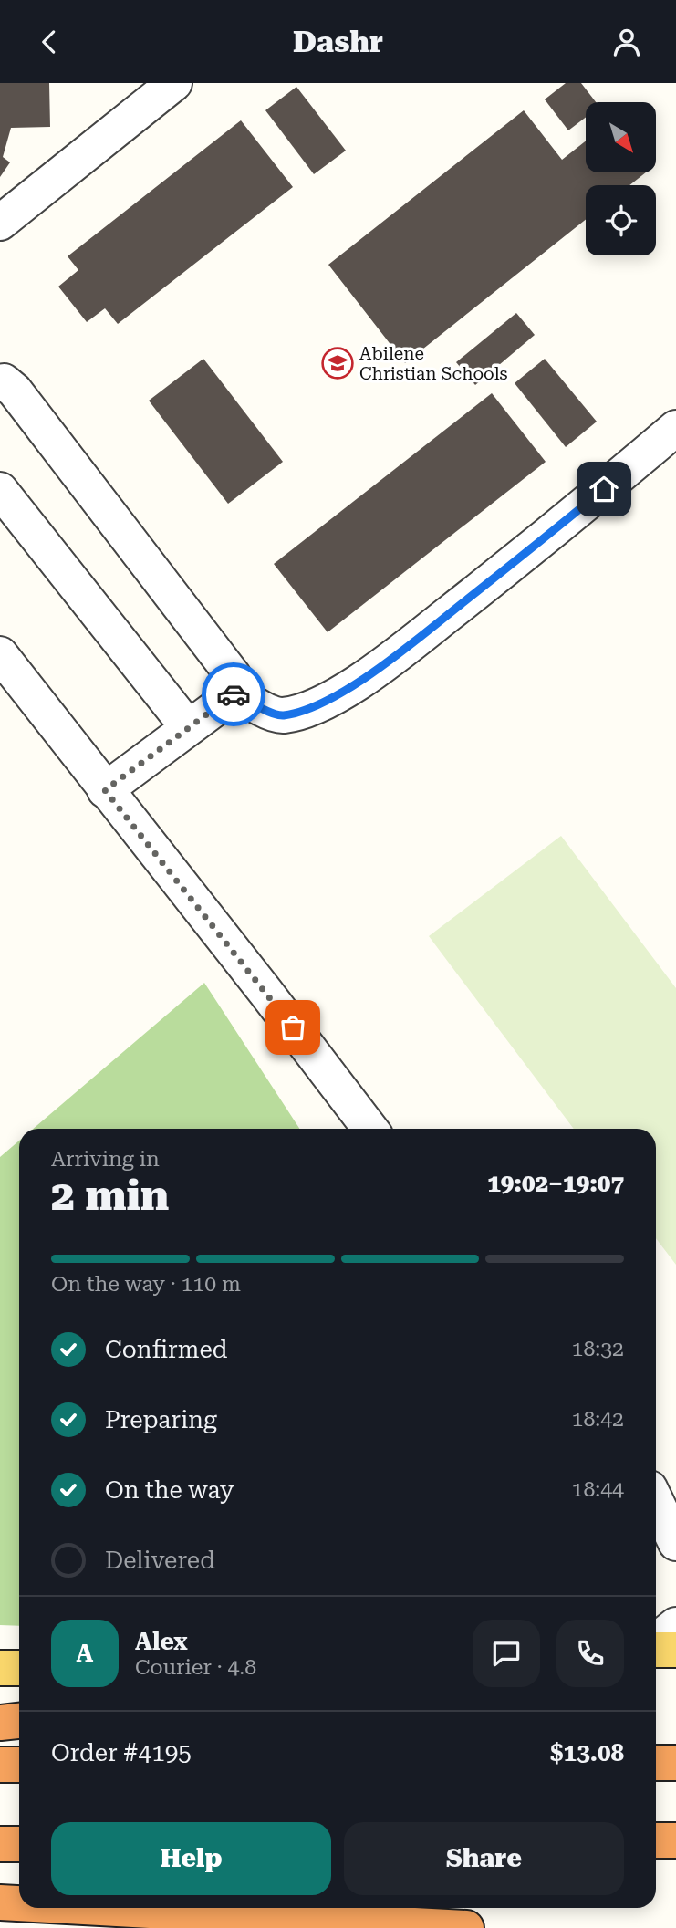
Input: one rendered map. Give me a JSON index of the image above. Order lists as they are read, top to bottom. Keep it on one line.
{"places":{"school or university":["Abilene Christian Schools"]},"north":"bottom right","page":{"header":"Dashr","heading":["2 min","Arriving in","19:02–19:07"],"panel":["Alex","Courier · 4.8","Order #4195","$13.08"],"bar":"On the way · 110 m","list":[["Confirmed","18:32"],["Preparing","18:42"],["On the way","18:44"],"Delivered"],"round":"A","buttons":["Help","Share"]}}
